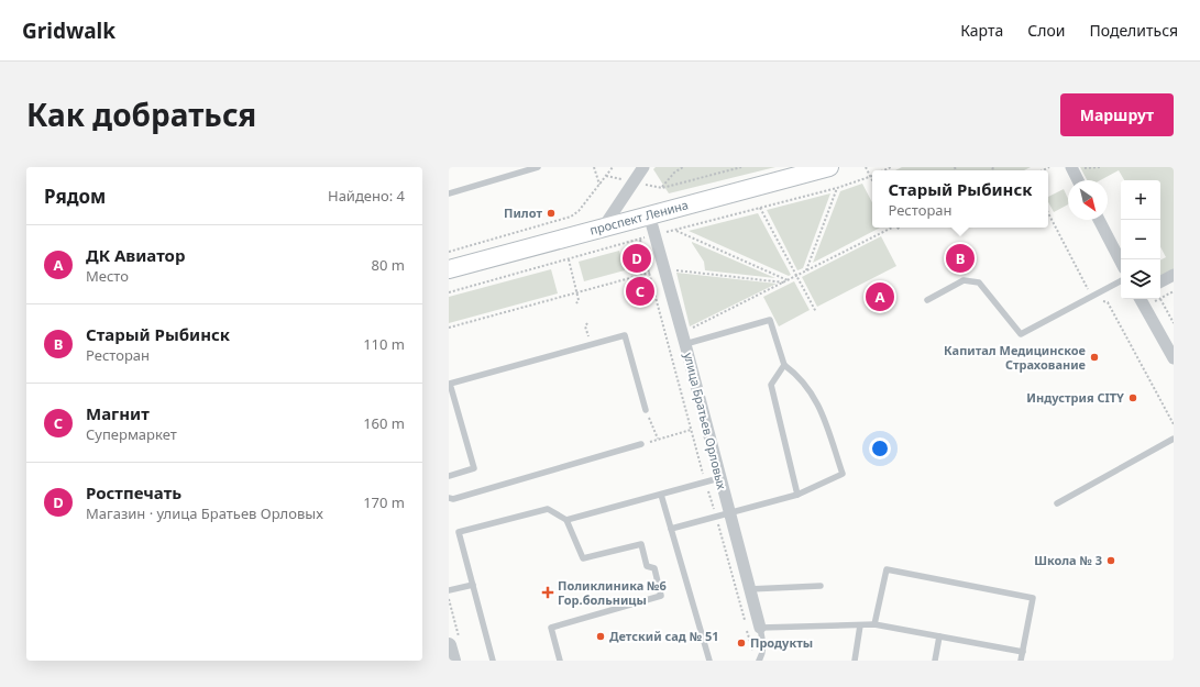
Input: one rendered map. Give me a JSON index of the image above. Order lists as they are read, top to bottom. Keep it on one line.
{"streets":{"main road":["проспект Ленина"],"street":["улица Братьев Орловых"]},"crossings":[["проспект Ленина","улица Братьев Орловых"]],"places":{"other":["Пилот","Капитал Медицинское Страхование","Индустрия CITY","Школа № 3","Детский сад № 51","Продукты"],"health":["Поликлиника №6 Гор.больницы"]},"north":"bottom right","page":{"header":"Gridwalk","nav":["Карта","Слои","Поделиться"],"title":"Как добраться","buttons":"Маршрут","heading":["Рядом","Найдено: 4"],"popup":["Старый Рыбинск","Ресторан"],"map_buttons":["+","−"],"list":[{"mark":"A","name":"ДК Авиатор","note":"Место","value":"80 m"},{"mark":"B","name":"Старый Рыбинск","note":"Ресторан","value":"110 m"},{"mark":"C","name":"Магнит","note":"Супермаркет","value":"160 m"},{"mark":"D","name":"Ростпечать","note":"Магазин · улица Братьев Орловых","value":"170 m"}],"pins":["B","D","C","A"]}}
